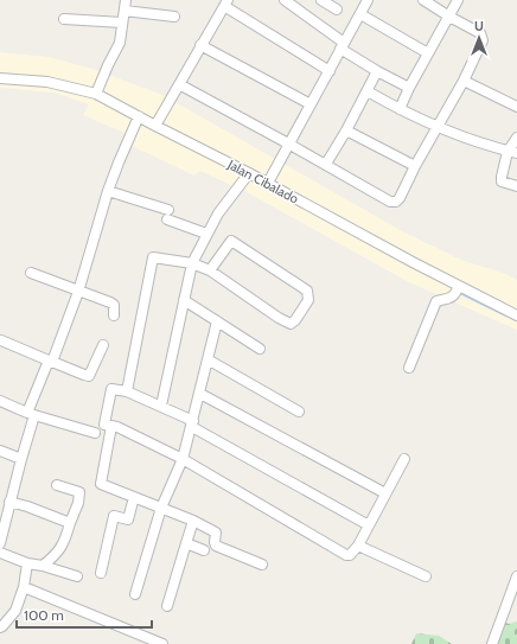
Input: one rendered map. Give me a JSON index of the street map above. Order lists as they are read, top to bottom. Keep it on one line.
{"streets":{"street":["Jalan Cibalado"]},"scale_bar":"100 m","north":"top"}
